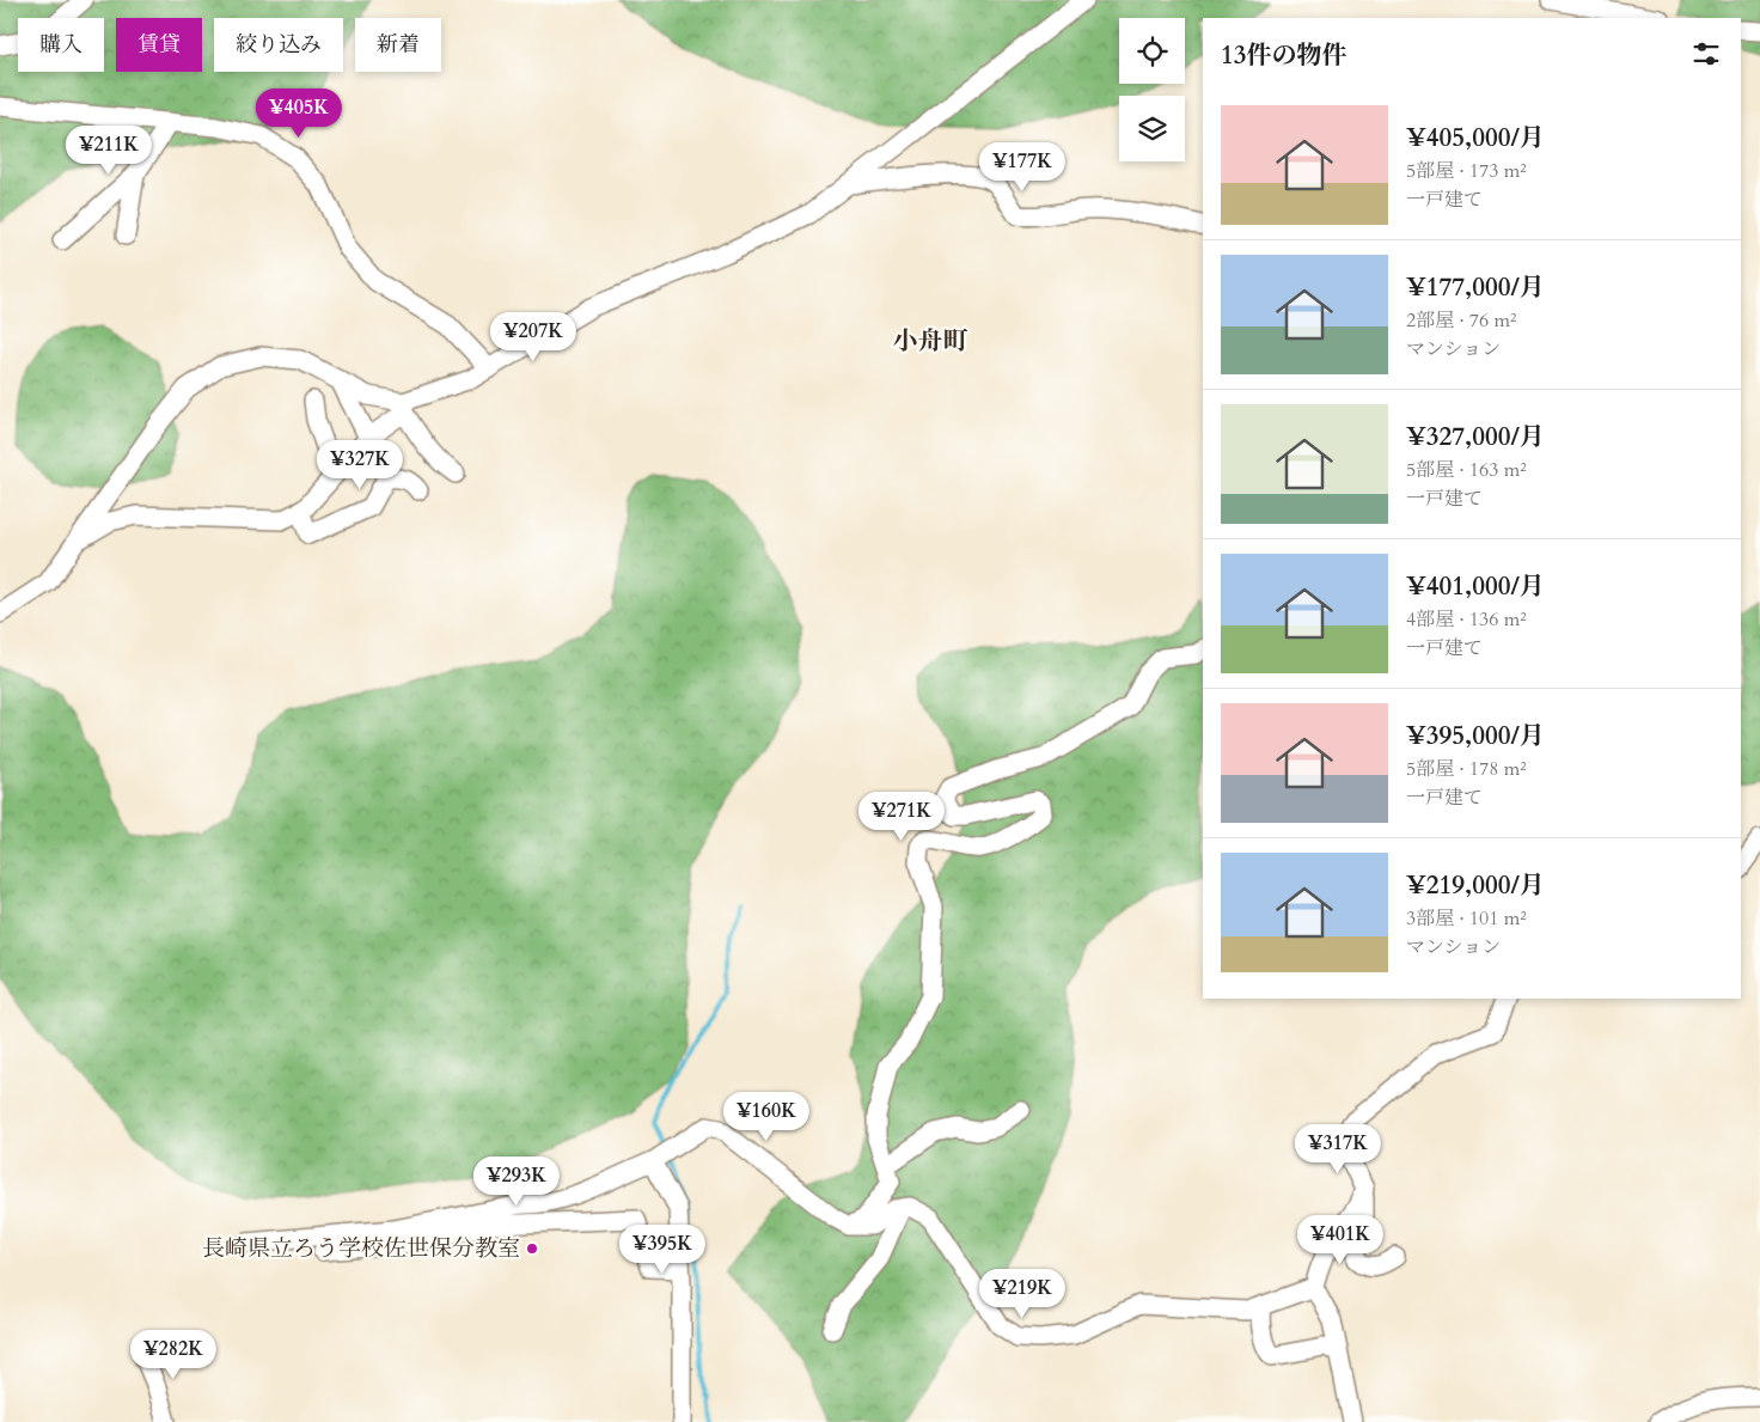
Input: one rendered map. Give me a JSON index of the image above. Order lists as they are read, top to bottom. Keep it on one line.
{"districts":["小舟町"],"places":["長崎県立ろう学校佐世保分教室"],"page":{"chip":["購入","賃貸","絞り込み","新着"],"heading":"13件の物件","price":["¥405K","¥211K","¥177K","¥207K","¥327K","¥271K","¥160K","¥317K","¥293K","¥401K","¥395K","¥219K","¥282K"],"list":[{"name":"¥405,000/月","note":"5部屋 · 173 m² · 一戸建て"},{"name":"¥177,000/月","note":"2部屋 · 76 m² · マンション"},{"name":"¥327,000/月","note":"5部屋 · 163 m² · 一戸建て"},{"name":"¥401,000/月","note":"4部屋 · 136 m² · 一戸建て"},{"name":"¥395,000/月","note":"5部屋 · 178 m² · 一戸建て"},{"name":"¥219,000/月","note":"3部屋 · 101 m² · マンション"}]}}
